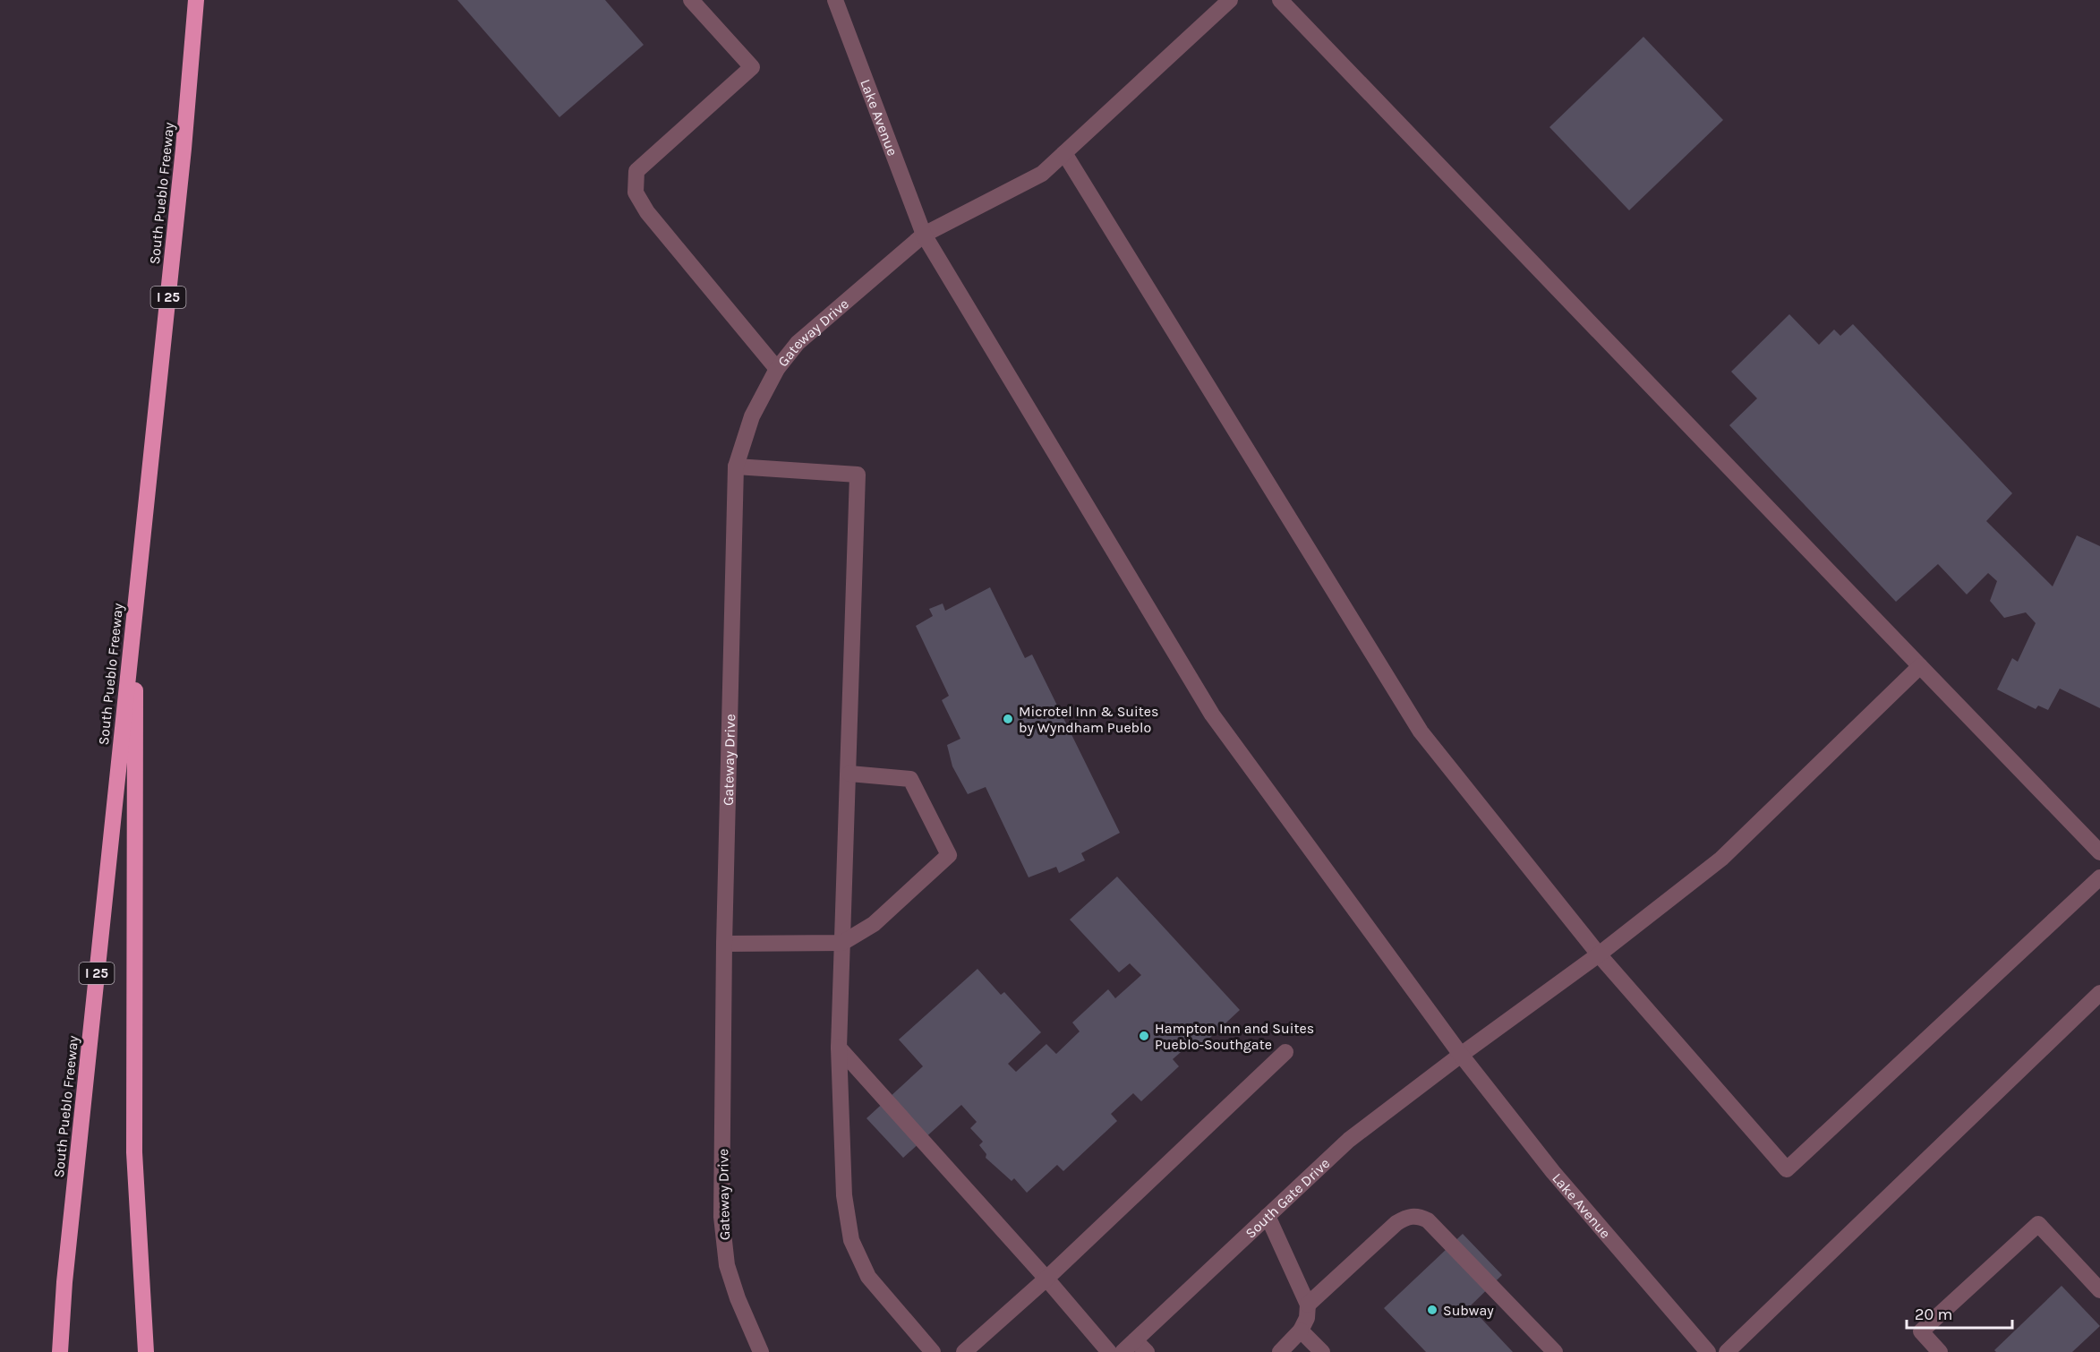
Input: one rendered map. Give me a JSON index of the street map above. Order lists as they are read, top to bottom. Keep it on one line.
{"streets":{"highway":["South Pueblo Freeway","I 25"],"street":["Lake Avenue","Gateway Drive","South Gate Drive"]},"crossings":[["Lake Avenue","Gateway Drive"],["Lake Avenue","South Gate Drive"]],"places":["Microtel Inn & Suites by Wyndham Pueblo","Hampton Inn and Suites Pueblo-Southgate","Subway"],"scale_bar":"20 m"}
